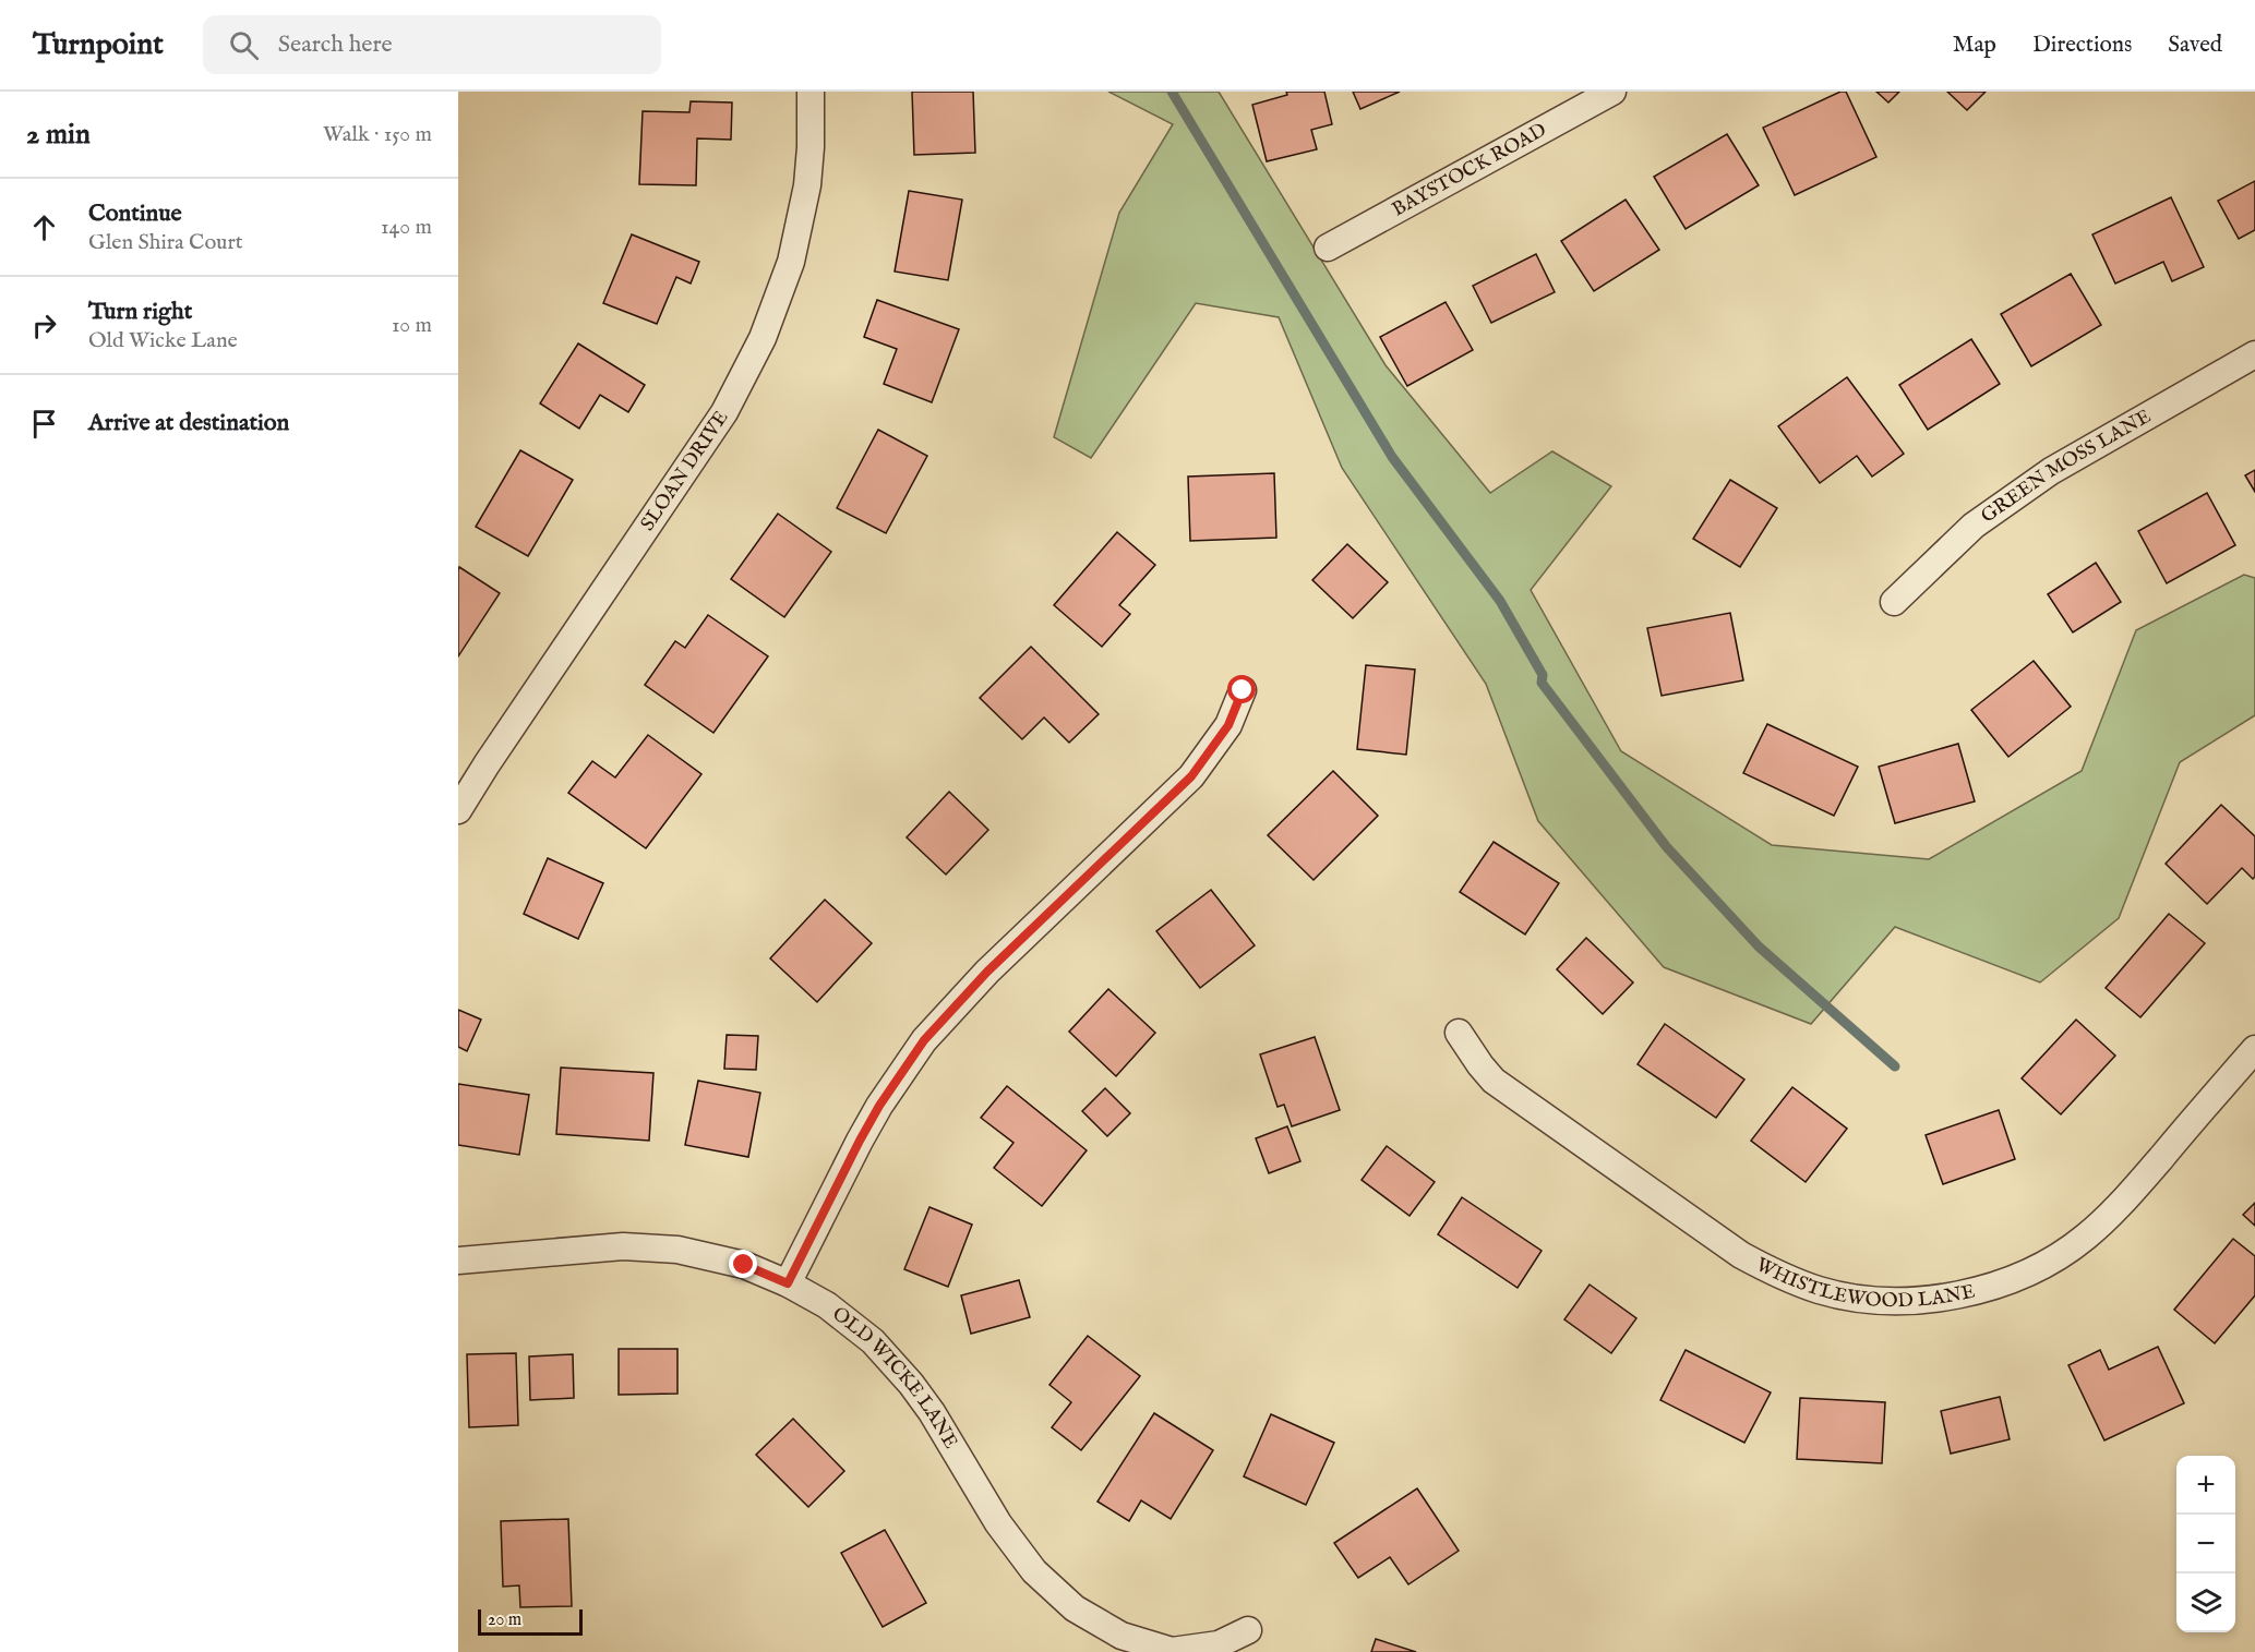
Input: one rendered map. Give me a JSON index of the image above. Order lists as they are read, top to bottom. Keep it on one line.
{"streets":{"street":["BAYSTOCK ROAD","GREEN MOSS LANE","SLOAN DRIVE","WHISTLEWOOD LANE","OLD WICKE LANE"]},"scale_bar":"20 m","page":{"header":"Turnpoint","search":"Search here","nav":["Map","Directions","Saved"],"heading":["2 min","Walk · 150 m"],"list":[["Continue","Glen Shira Court","140 m"],["Turn right","Old Wicke Lane","10 m"],"Arrive at destination"],"map_buttons":["+","−"],"scale":"20 m"}}
